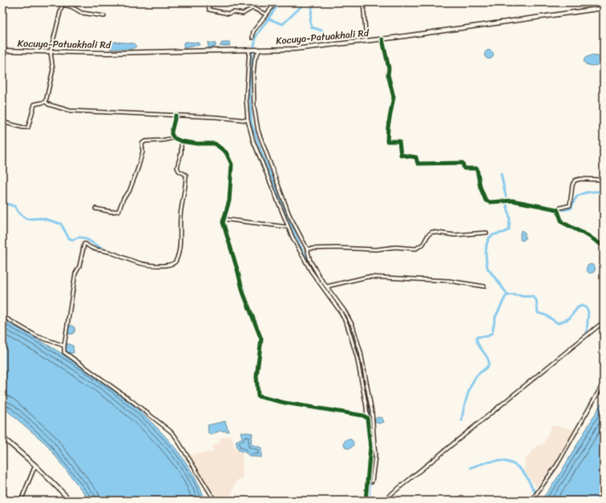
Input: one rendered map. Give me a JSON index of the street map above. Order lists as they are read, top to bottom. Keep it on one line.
{"streets":{"main road":["Kocuya-Patuakhali Rd"]}}
